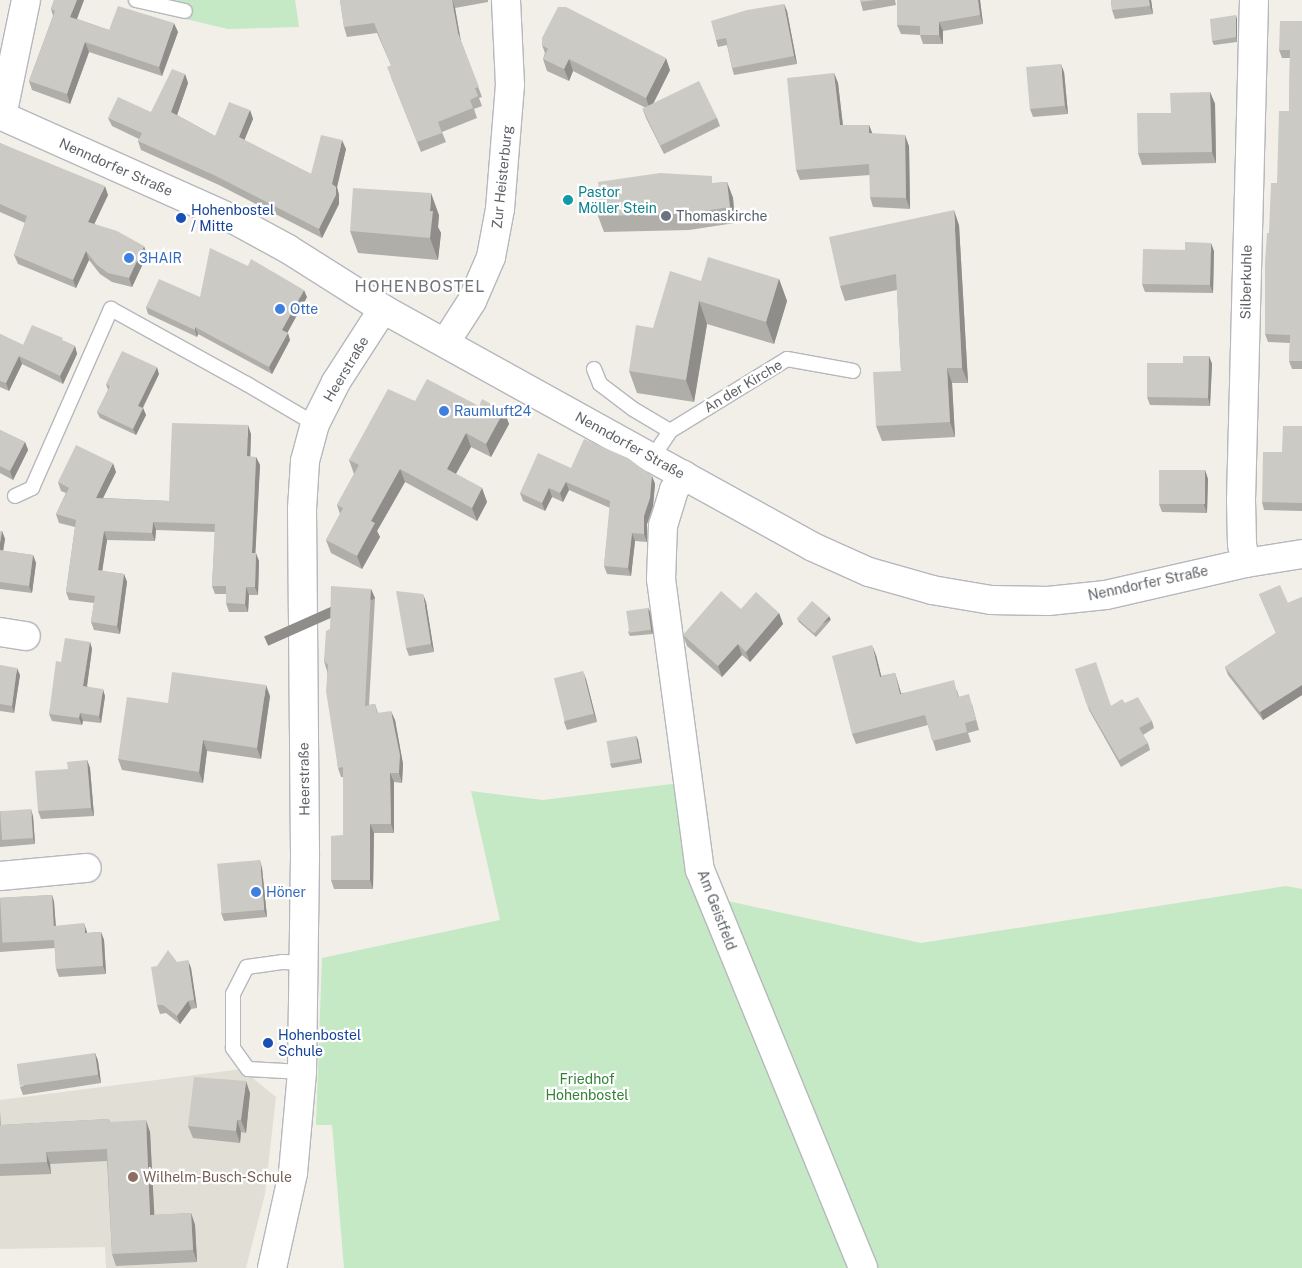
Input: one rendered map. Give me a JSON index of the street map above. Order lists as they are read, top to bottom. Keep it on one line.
{"streets":{"street":["Nenndorfer Straße","Zur Heisterburg","Silberkuhle","Heerstraße","Am Geistfeld"],"lane":["An der Kirche"]},"crossings":[["Nenndorfer Straße","Zur Heisterburg"],["Nenndorfer Straße","Silberkuhle"],["Nenndorfer Straße","Heerstraße"],["Nenndorfer Straße","An der Kirche"],["Nenndorfer Straße","Am Geistfeld"]],"districts":["HOHENBOSTEL"],"parks":["Friedhof Hohenbostel"],"places":["Pastor Möller Stein","Thomaskirche","Hohenbostel / Mitte","3HAIR","Otte","Raumluft24","Höner","Hohenbostel Schule","Wilhelm-Busch-Schule"]}
